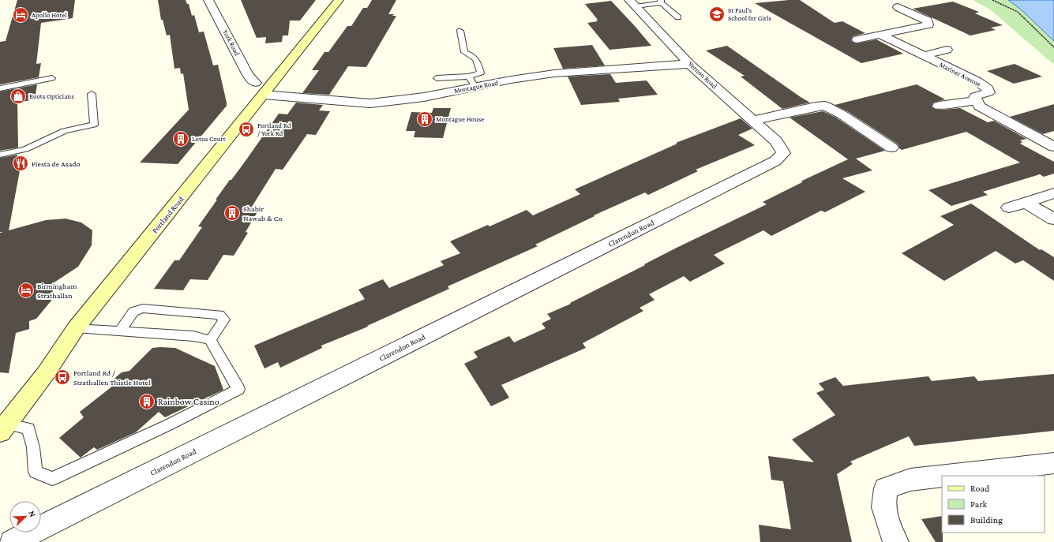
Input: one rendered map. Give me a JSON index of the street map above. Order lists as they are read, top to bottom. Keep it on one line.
{"streets":{"main road":["Portland Road"],"street":["York Road","Mariner Avenue","Vernon Road","Montague Road","Clarendon Road"]},"crossings":[["Vernon Road","Montague Road"],["Vernon Road","Clarendon Road"],["Montague Road","Portland Road"]],"places":{"school or university":["St Paul's School for Girls"],"hotel":["Apollo Hotel","Birmingham Strathallan"],"shop":["Boots Opticians"],"building":["Montague House","Lotus Court","Shabir Nawab & Co","Rainbow Casino"],"bus stop":["Portland Rd / York Rd","Portland Rd / Strathallen Thistle Hotel"],"restaurant":["Fiesta de Asado"]},"legend":["Road","Park","Building"],"north":"top right"}
